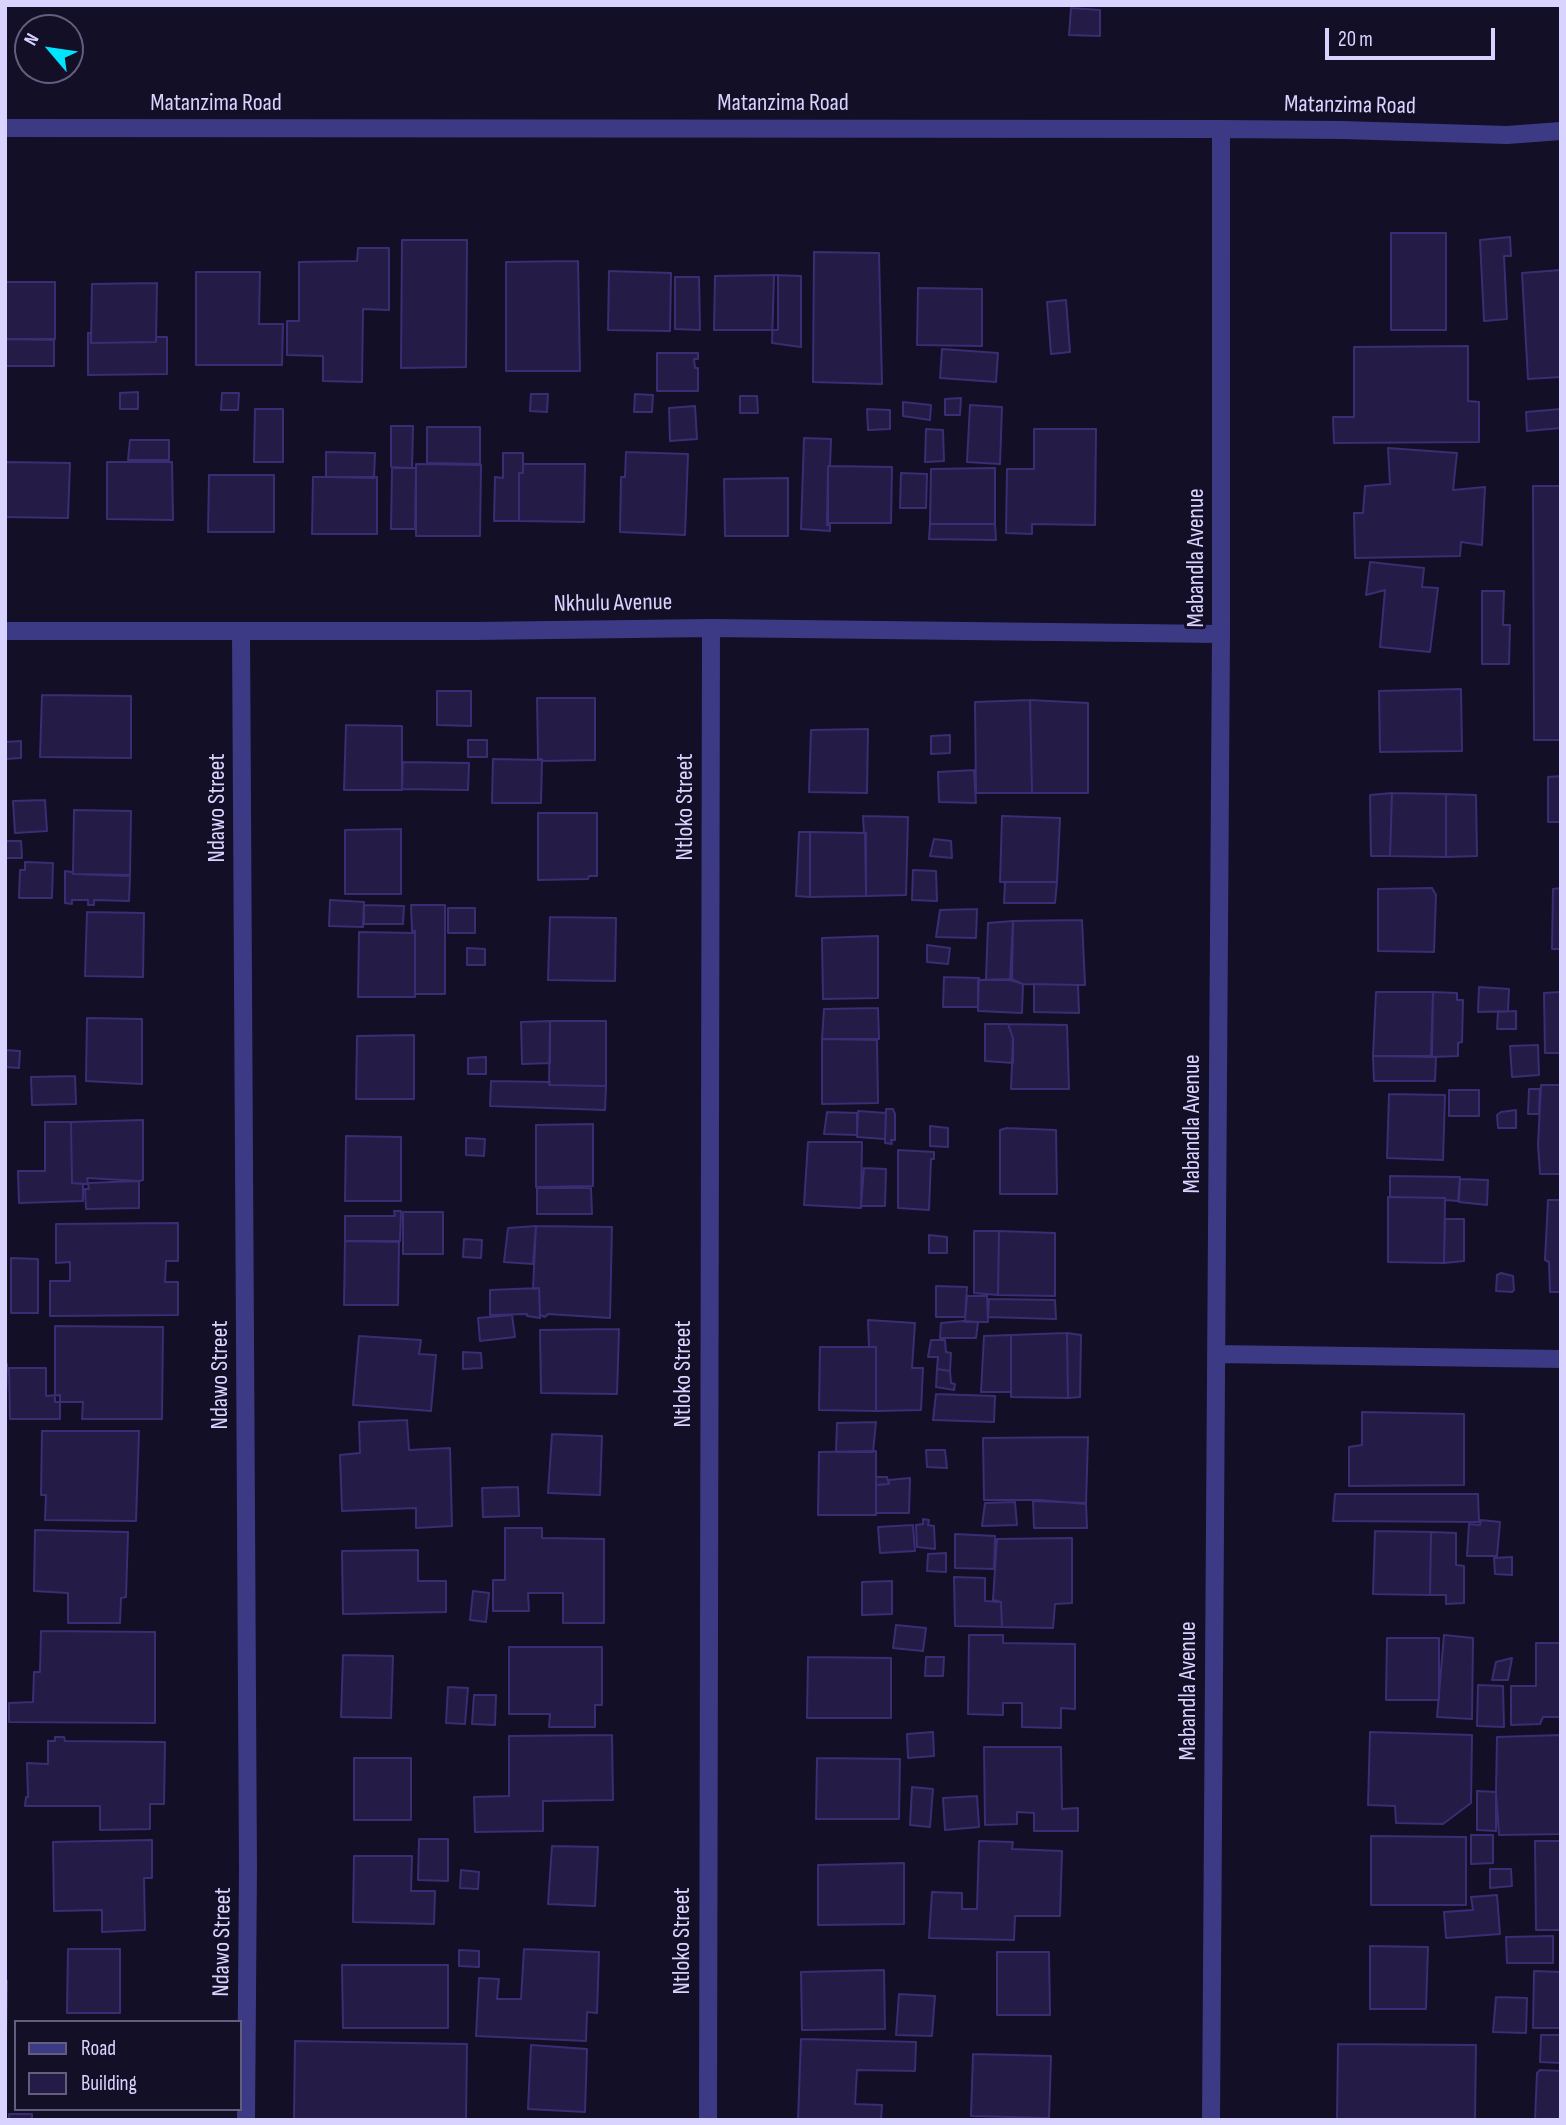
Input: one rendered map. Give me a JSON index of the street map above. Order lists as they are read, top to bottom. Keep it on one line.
{"streets":{"street":["Matanzima Road","Mabandla Avenue","Nkhulu Avenue","Ntloko Street","Ndawo Street"]},"crossings":[["Matanzima Road","Mabandla Avenue"],["Mabandla Avenue","Nkhulu Avenue"],["Nkhulu Avenue","Ntloko Street"],["Nkhulu Avenue","Ndawo Street"]],"legend":["Road","Building"],"scale_bar":"20 m","north":"top left"}
